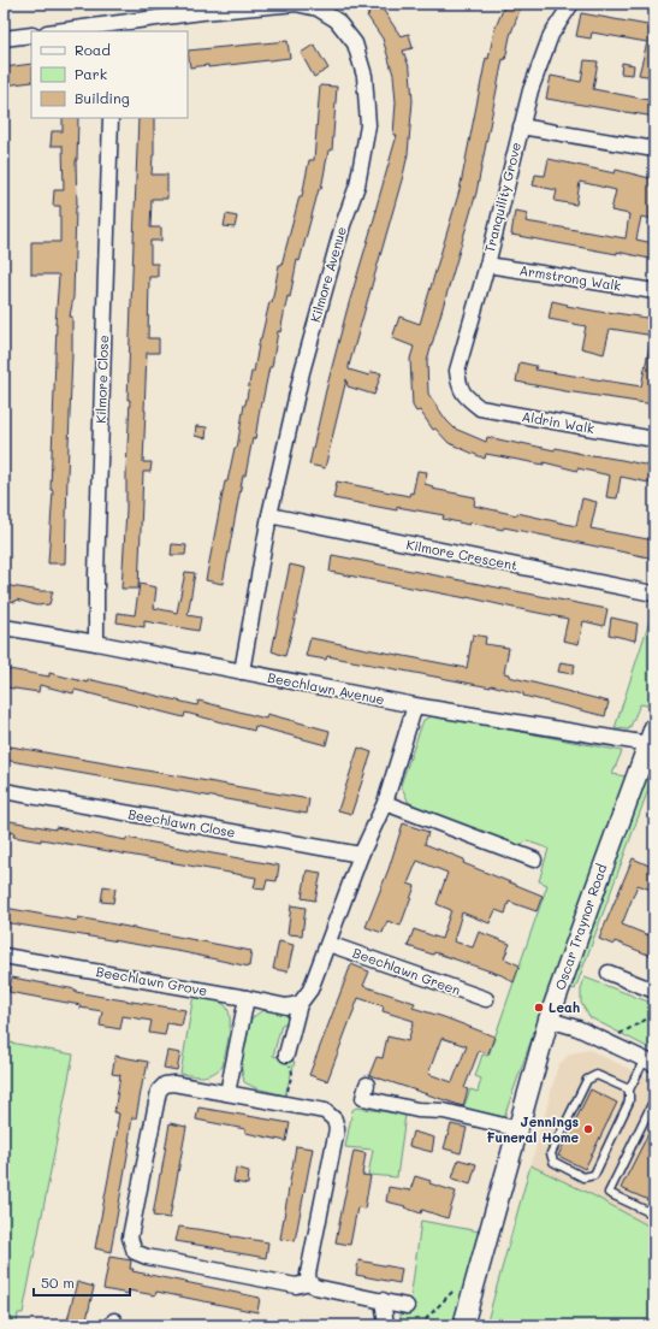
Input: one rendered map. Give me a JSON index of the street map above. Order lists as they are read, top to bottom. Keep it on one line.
{"streets":{"main road":["Oscar Traynor Road"],"street":["Tranquility Grove","Kilmore Avenue","Armstrong Walk","Kilmore Close","Aldrin Walk","Kilmore Crescent","Beechlawn Avenue","Beechlawn Close","Beechlawn Green","Beechlawn Grove"]},"crossings":[["Tranquility Grove","Armstrong Walk"],["Tranquility Grove","Aldrin Walk"],["Kilmore Avenue","Kilmore Crescent"],["Kilmore Avenue","Beechlawn Avenue"],["Kilmore Close","Beechlawn Avenue"],["Beechlawn Avenue","Oscar Traynor Road"]],"places":["Leah","Jennings Funeral Home"],"legend":["Road","Park","Building"],"scale_bar":"50 m"}
